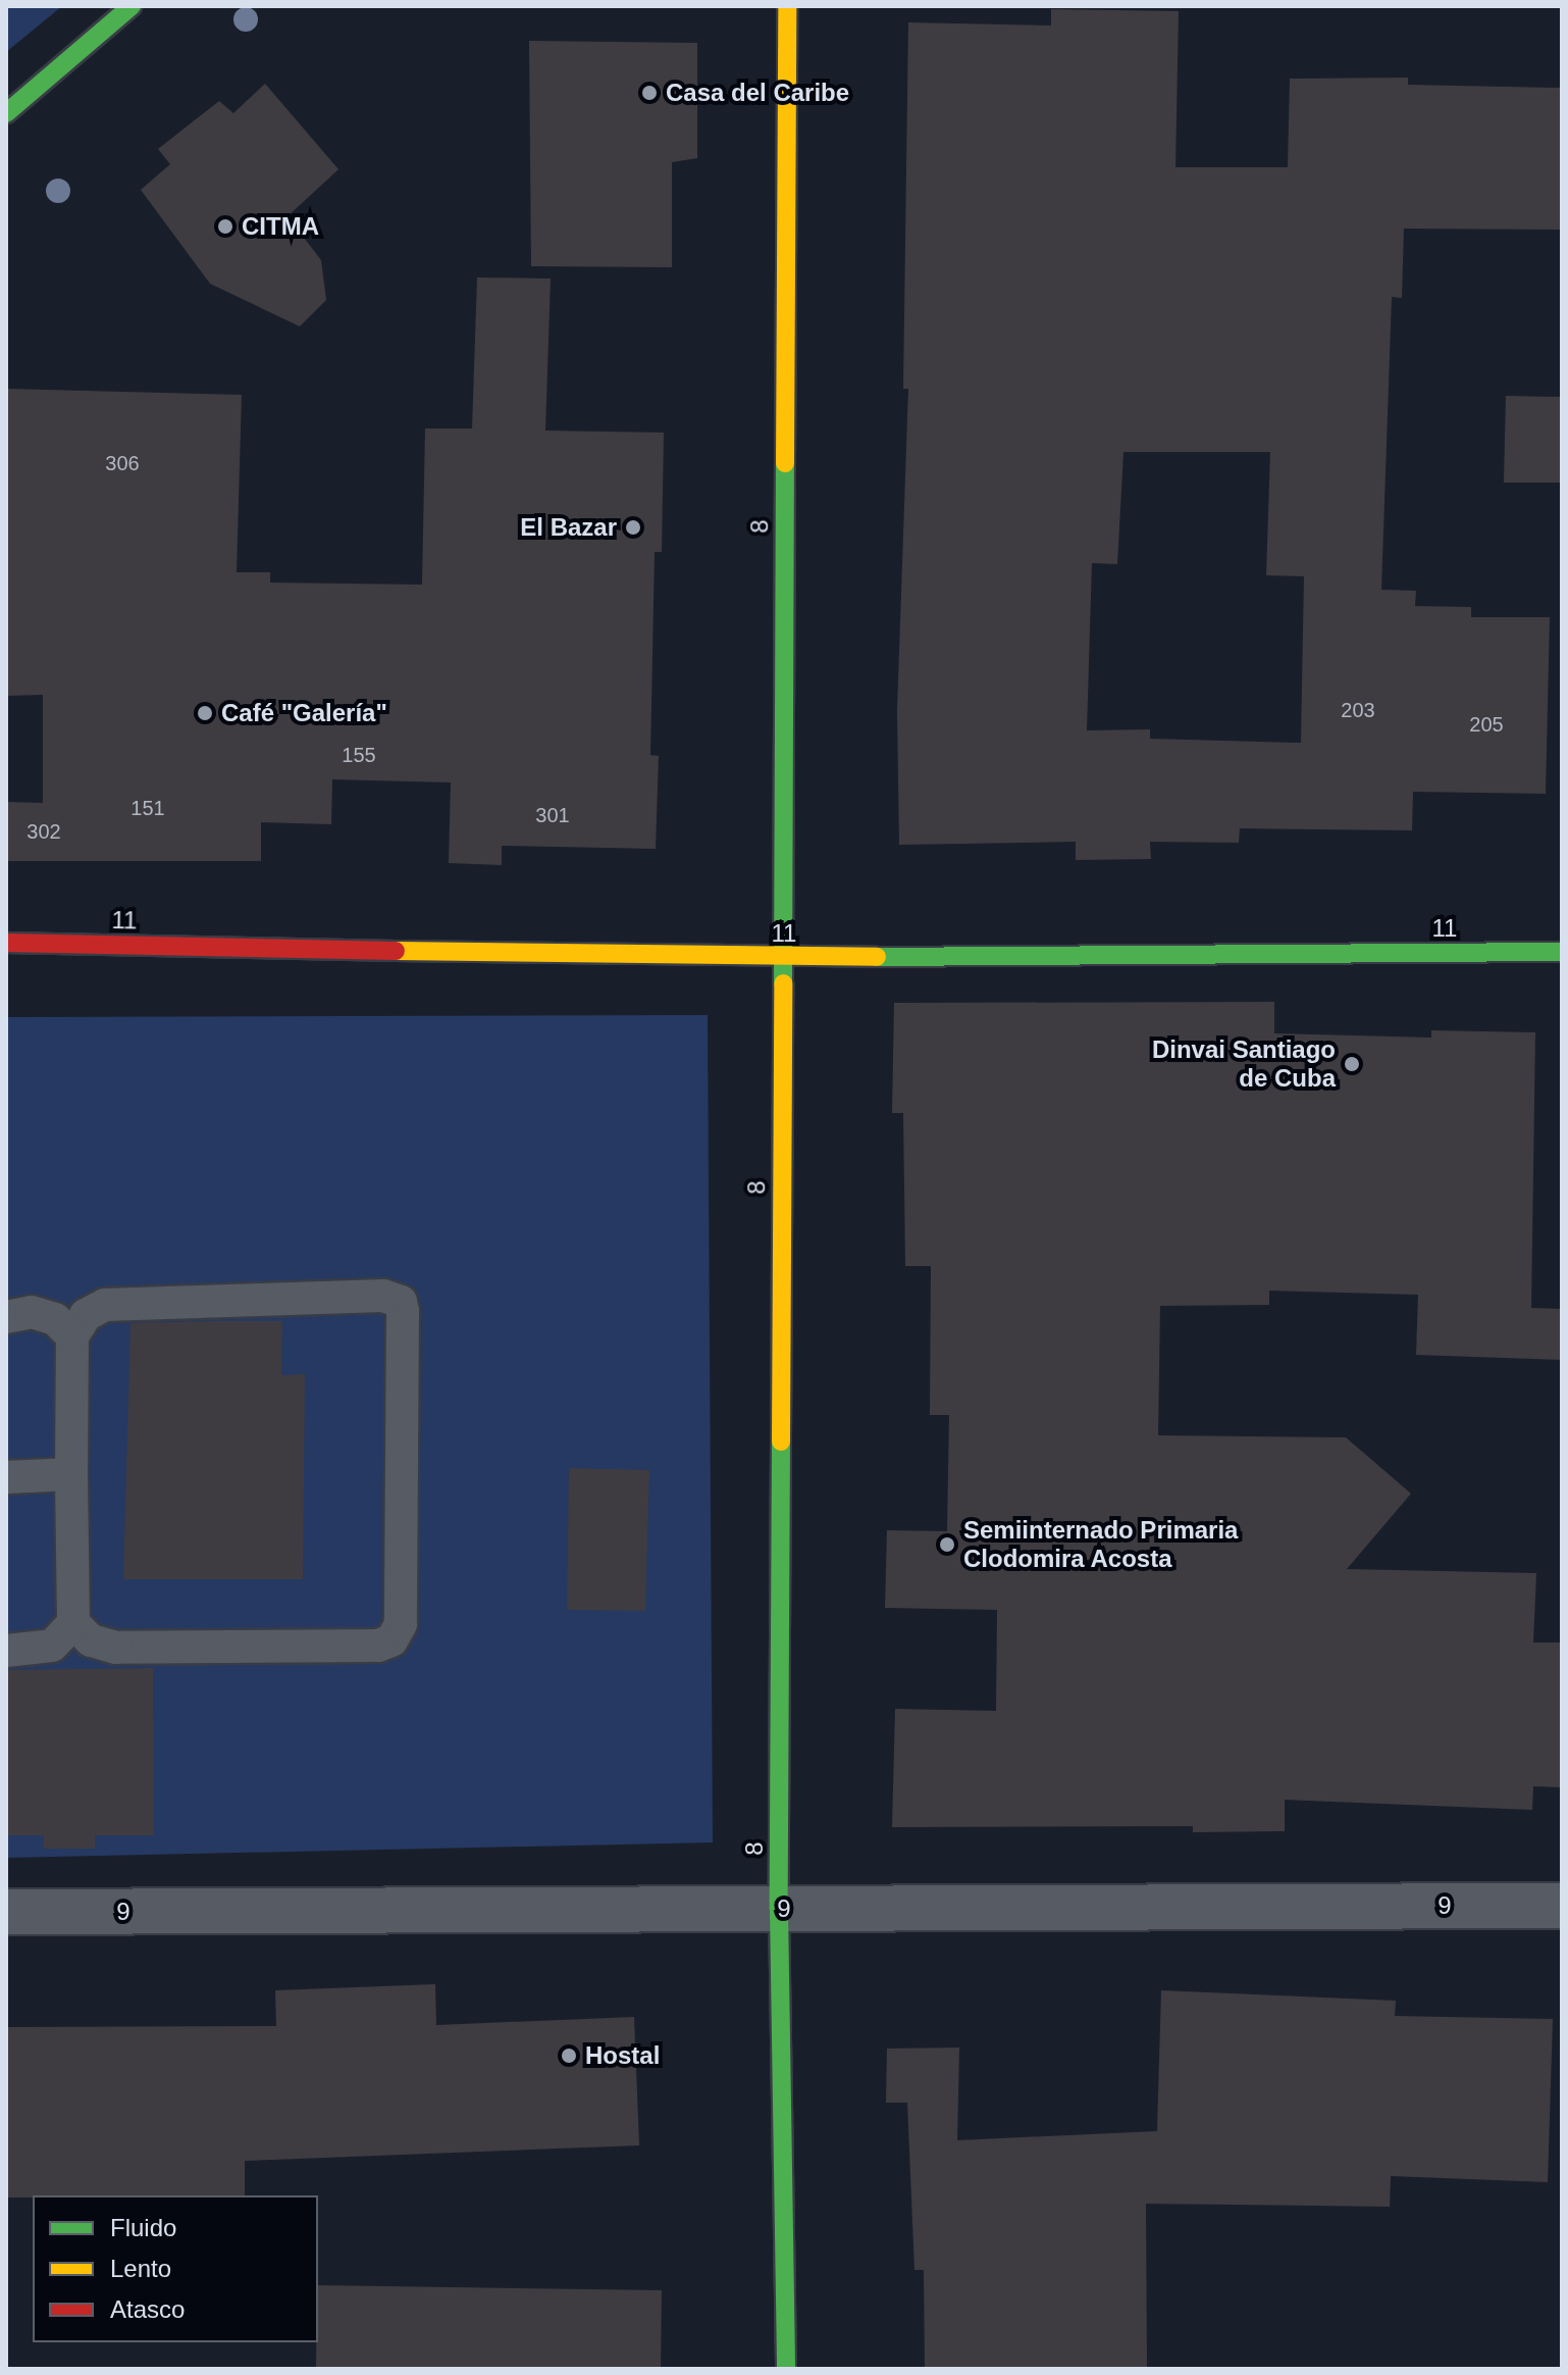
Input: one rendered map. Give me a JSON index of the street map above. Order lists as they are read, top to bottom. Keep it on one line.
{"streets":{"street":["8","11","9"]},"crossings":[["8","11"],["8","9"]],"places":["Casa del Caribe","CITMA","El Bazar","Café \"Galería\"","Dinvai Santiago de Cuba","Semiinternado Primaria Clodomira Acosta","Hostal"],"house_numbers":["306","203","205","155","151","301","302"],"legend":["Fluido","Lento","Atasco"]}
